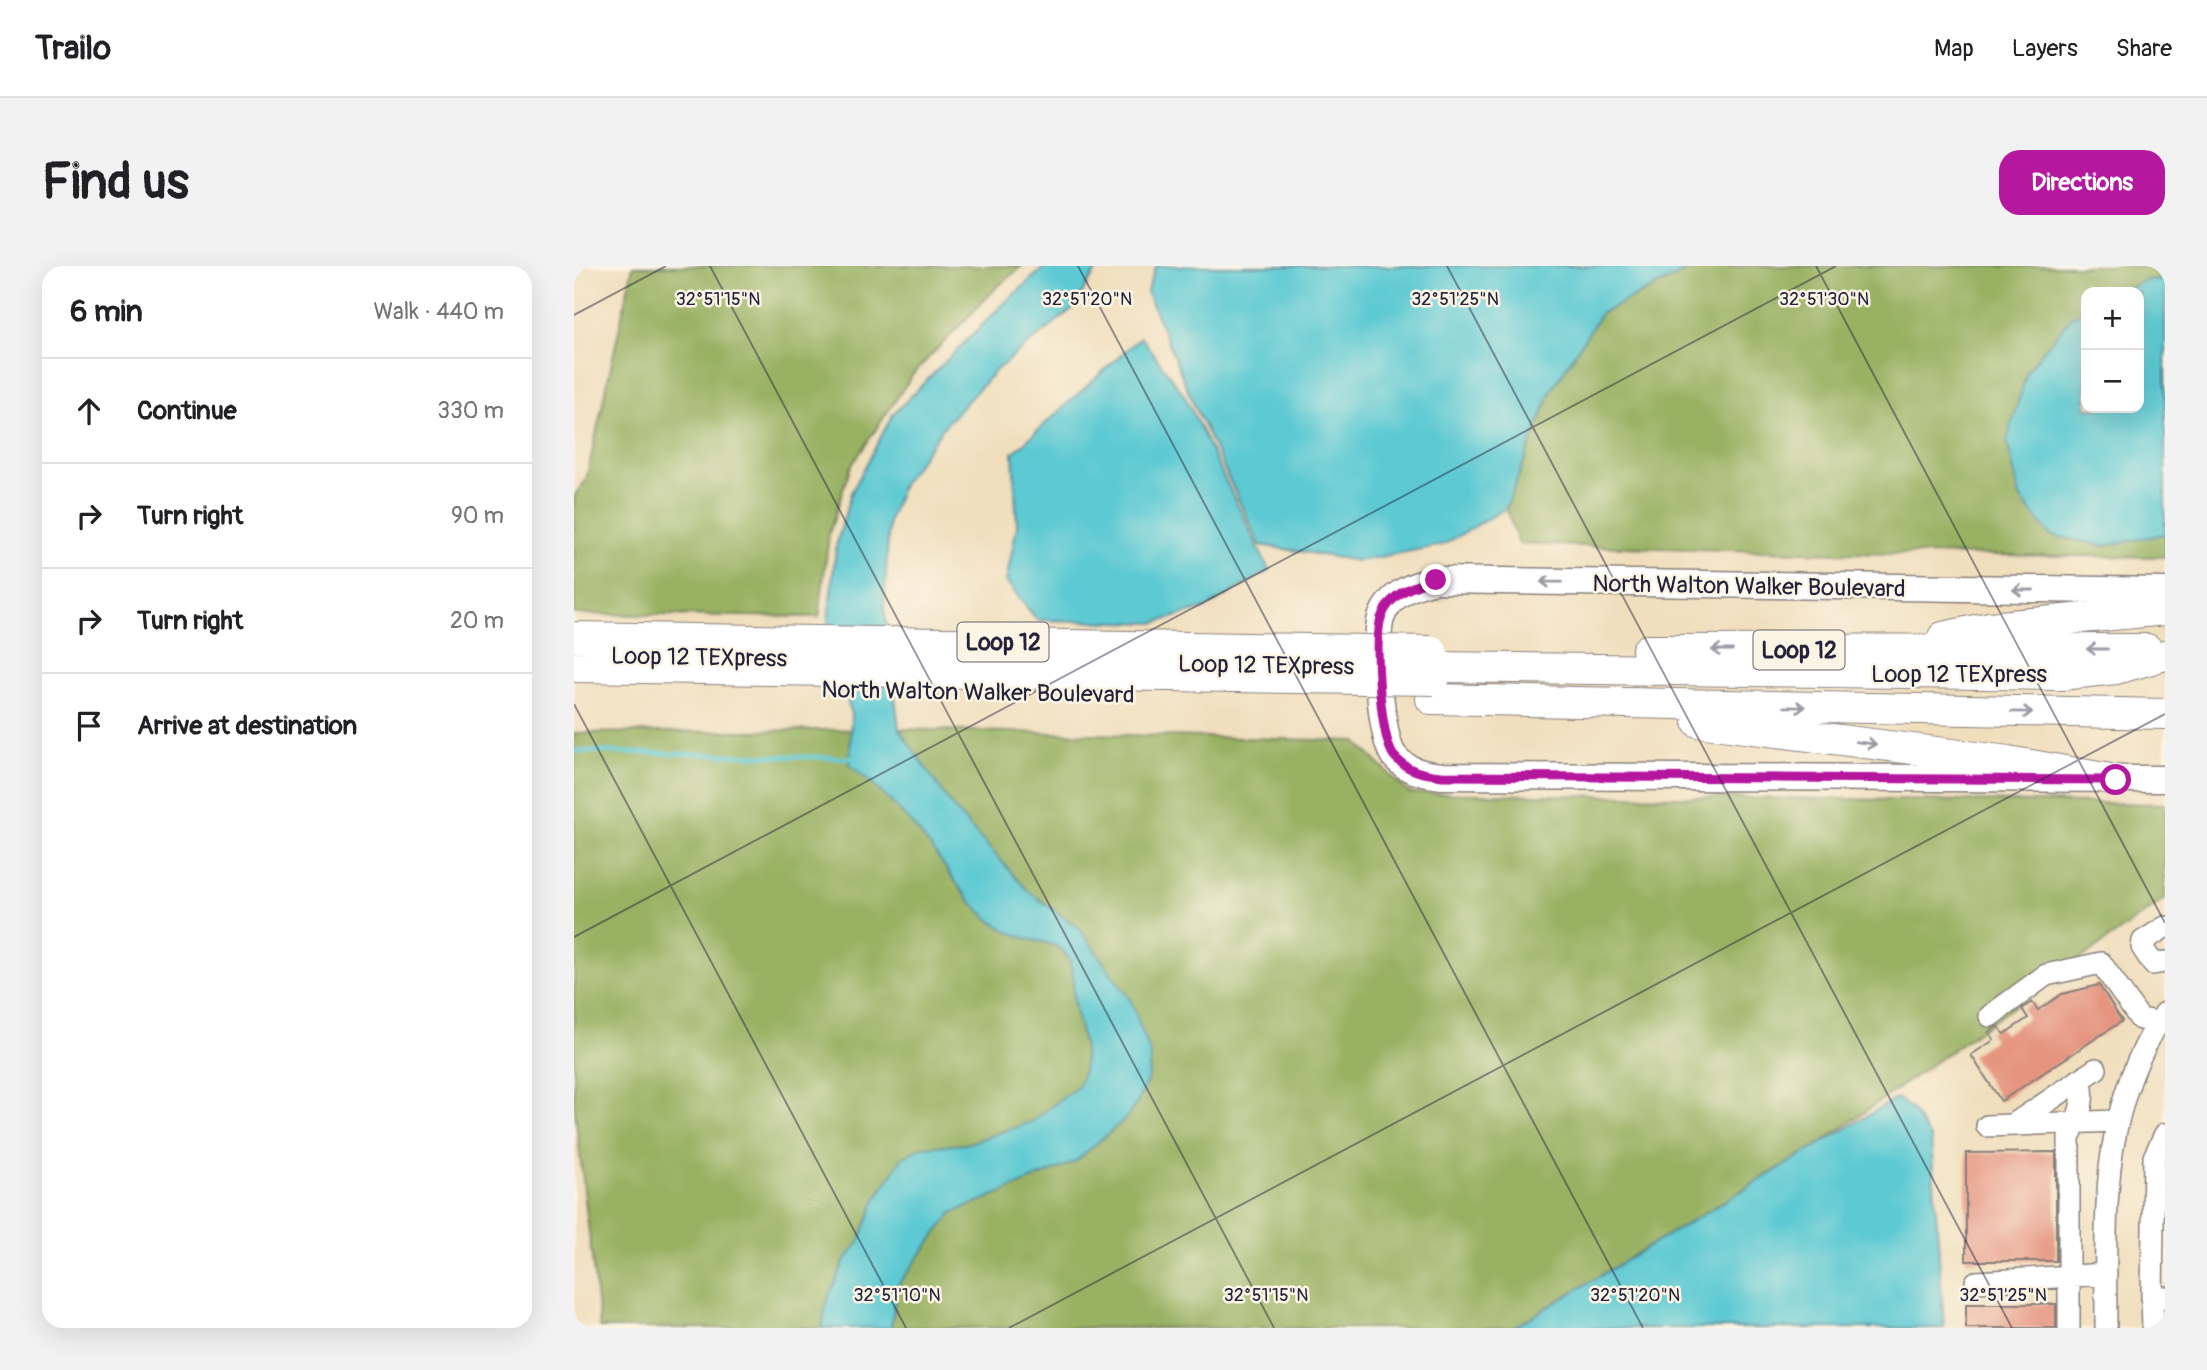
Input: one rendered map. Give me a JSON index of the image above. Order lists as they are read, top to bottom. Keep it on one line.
{"streets":{"highway":["North Walton Walker Boulevard","Loop 12","Loop 12 TEXpress"]},"crossings":[["North Walton Walker Boulevard","Loop 12 TEXpress"]],"page":{"header":"Trailo","nav":["Map","Layers","Share"],"buttons":"Directions","title":"Find us","heading":["6 min","Walk · 440 m"],"map_buttons":["+","−"],"list":[["Continue","330 m"],["Turn right","90 m"],["Turn right","20 m"],"Arrive at destination"]},"coordinates":["32°51'15\"N","32°51'20\"N","32°51'25\"N","32°51'30\"N","32°51'10\"N"]}
